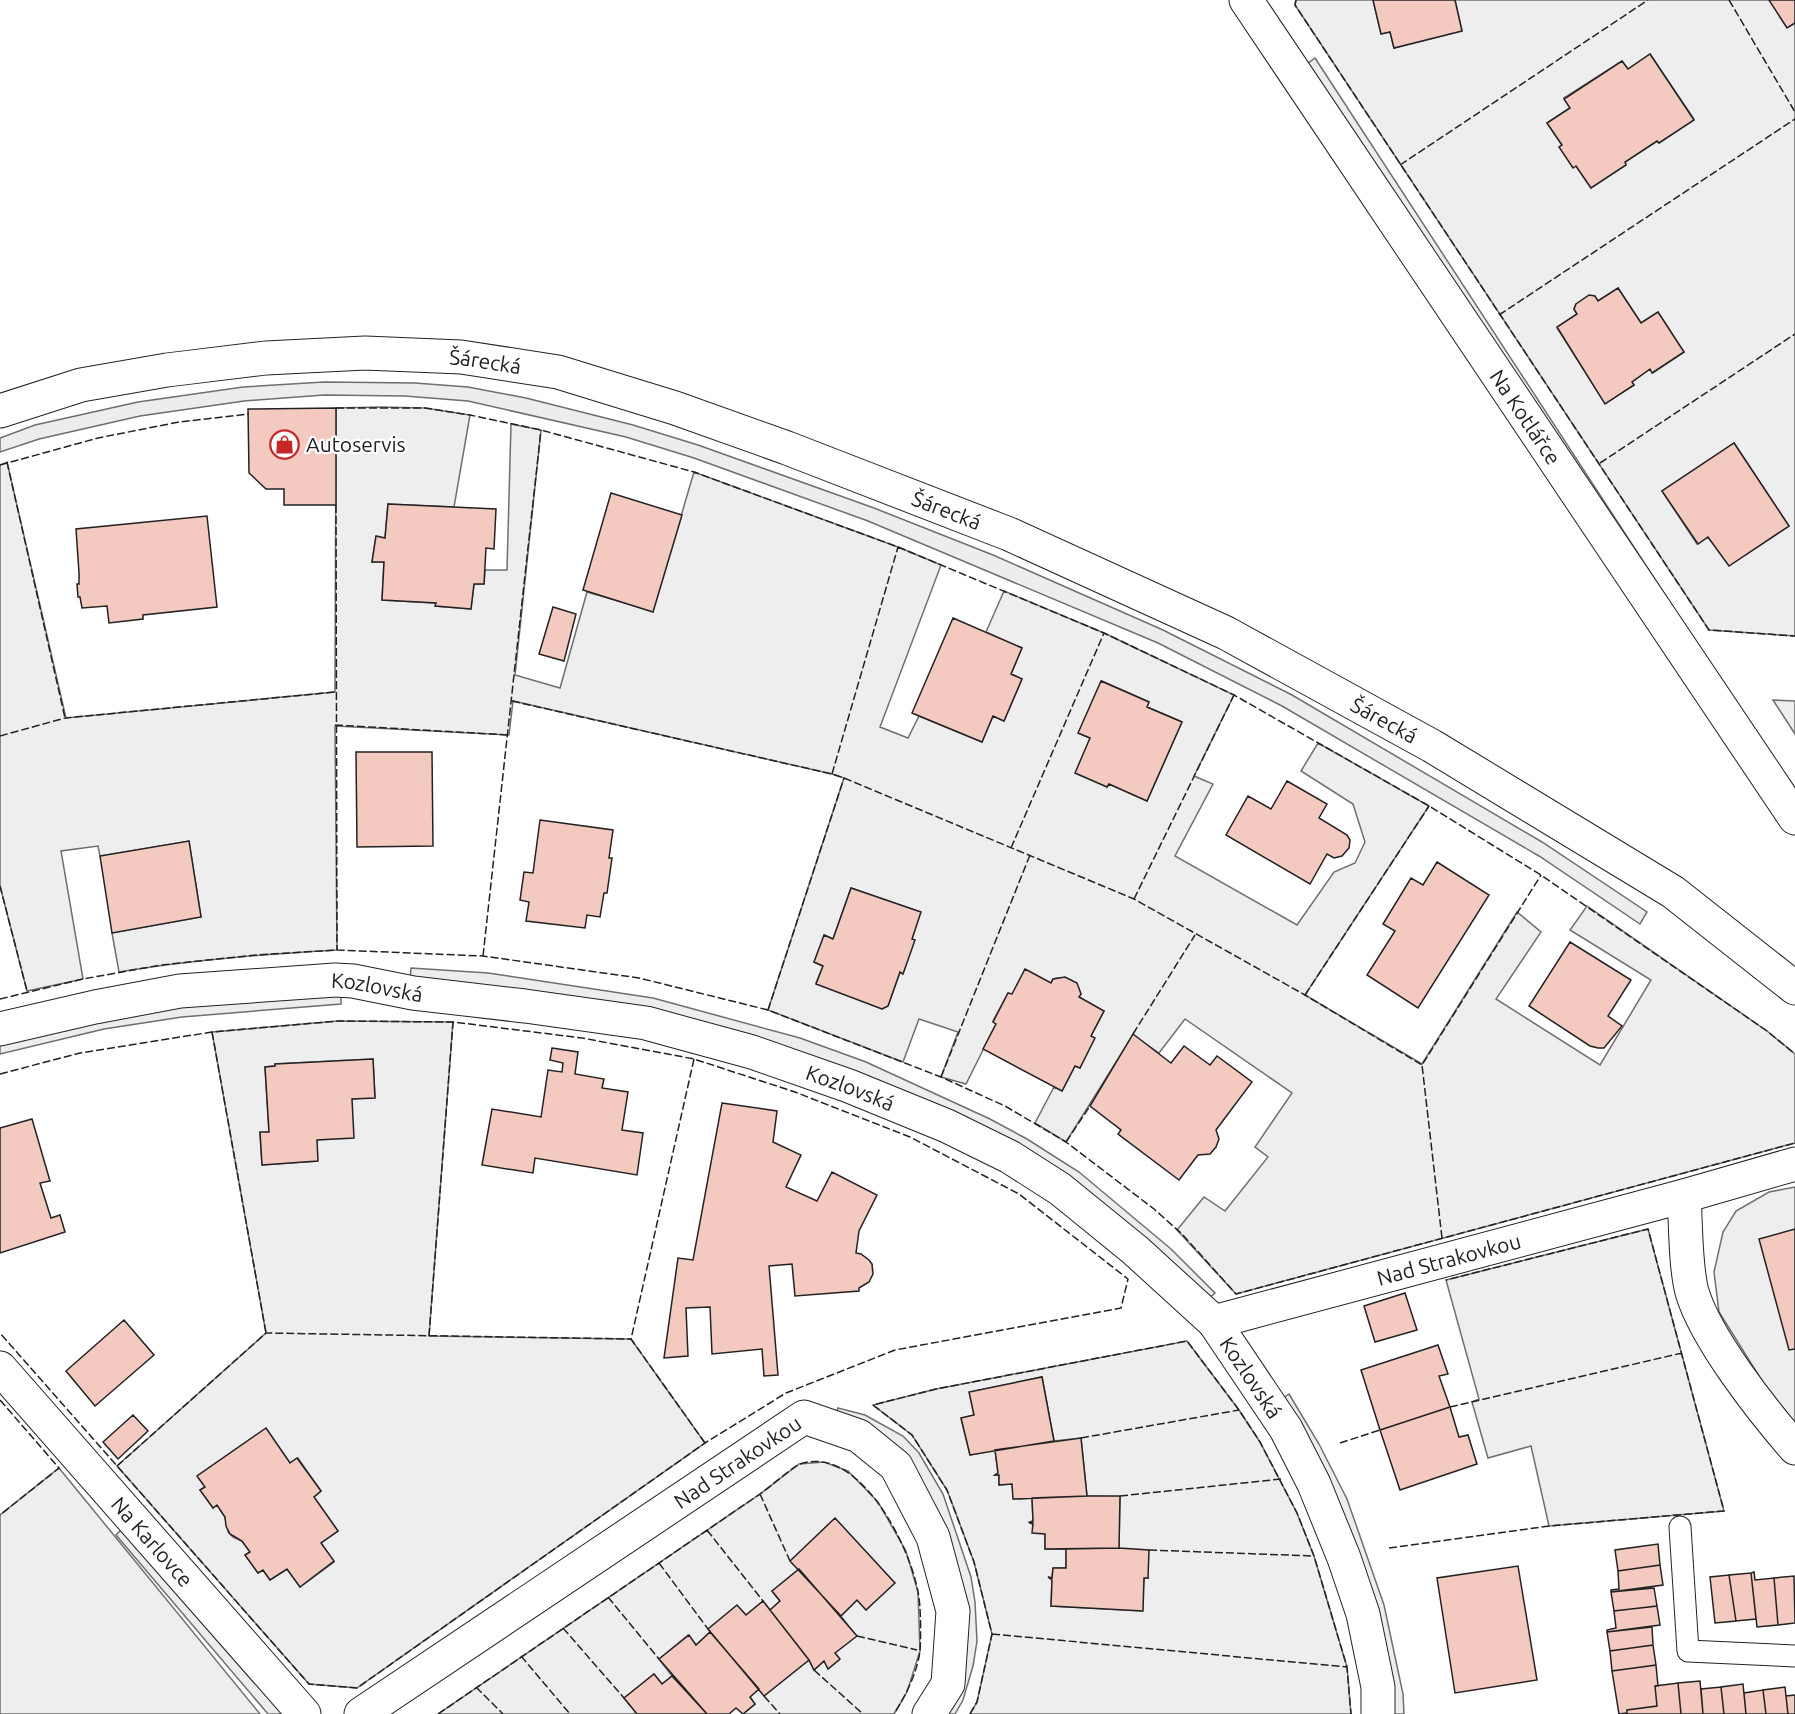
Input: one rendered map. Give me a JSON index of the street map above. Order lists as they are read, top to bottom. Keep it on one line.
{"streets":{"street":["Šárecká","Na Kotlářce","Kozlovská","Nad Strakovkou","Na Karlovce"]},"crossings":[["Kozlovská","Nad Strakovkou"]],"places":{"shop":["Autoservis"]}}
